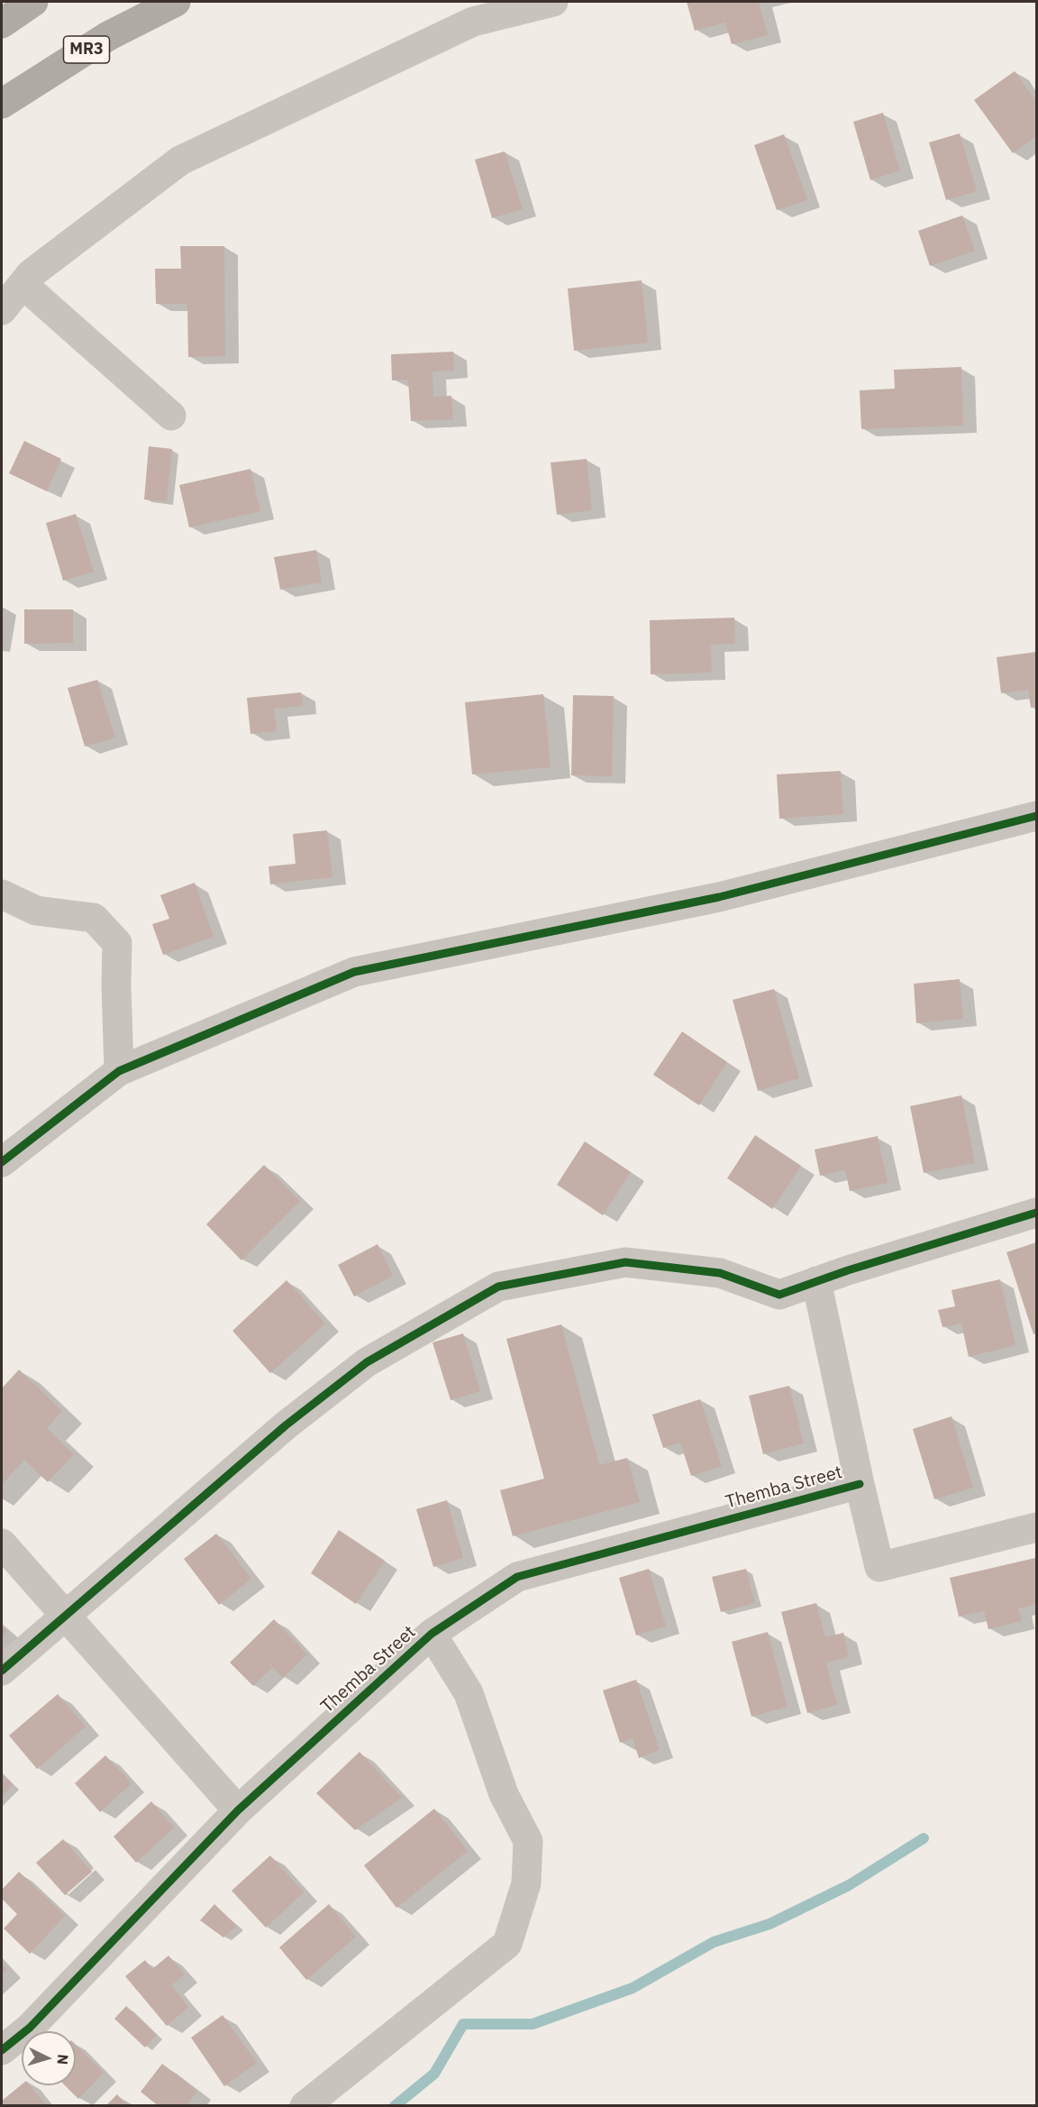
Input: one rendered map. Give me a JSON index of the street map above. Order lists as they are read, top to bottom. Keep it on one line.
{"streets":{"highway":["MR3"],"street":["Themba Street"]},"north":"right"}
